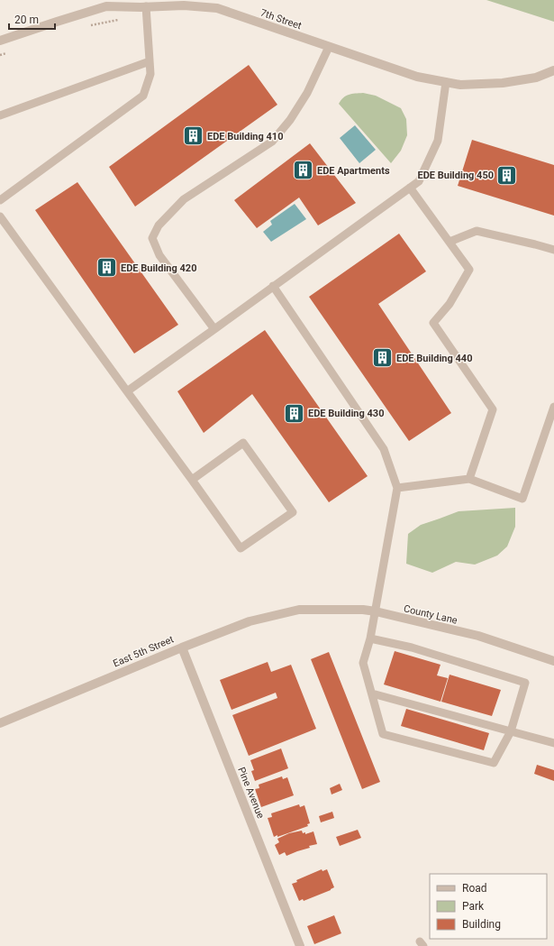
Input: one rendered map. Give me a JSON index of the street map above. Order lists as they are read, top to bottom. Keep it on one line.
{"streets":{"street":["7th Street","County Lane","East 5th Street","Pine Avenue"]},"crossings":[["County Lane","East 5th Street"],["East 5th Street","Pine Avenue"]],"places":{"building":["EDE Building 410","EDE Apartments","EDE Building 450","EDE Building 420","EDE Building 440","EDE Building 430"]},"legend":["Road","Park","Building"],"scale_bar":"20 m"}
